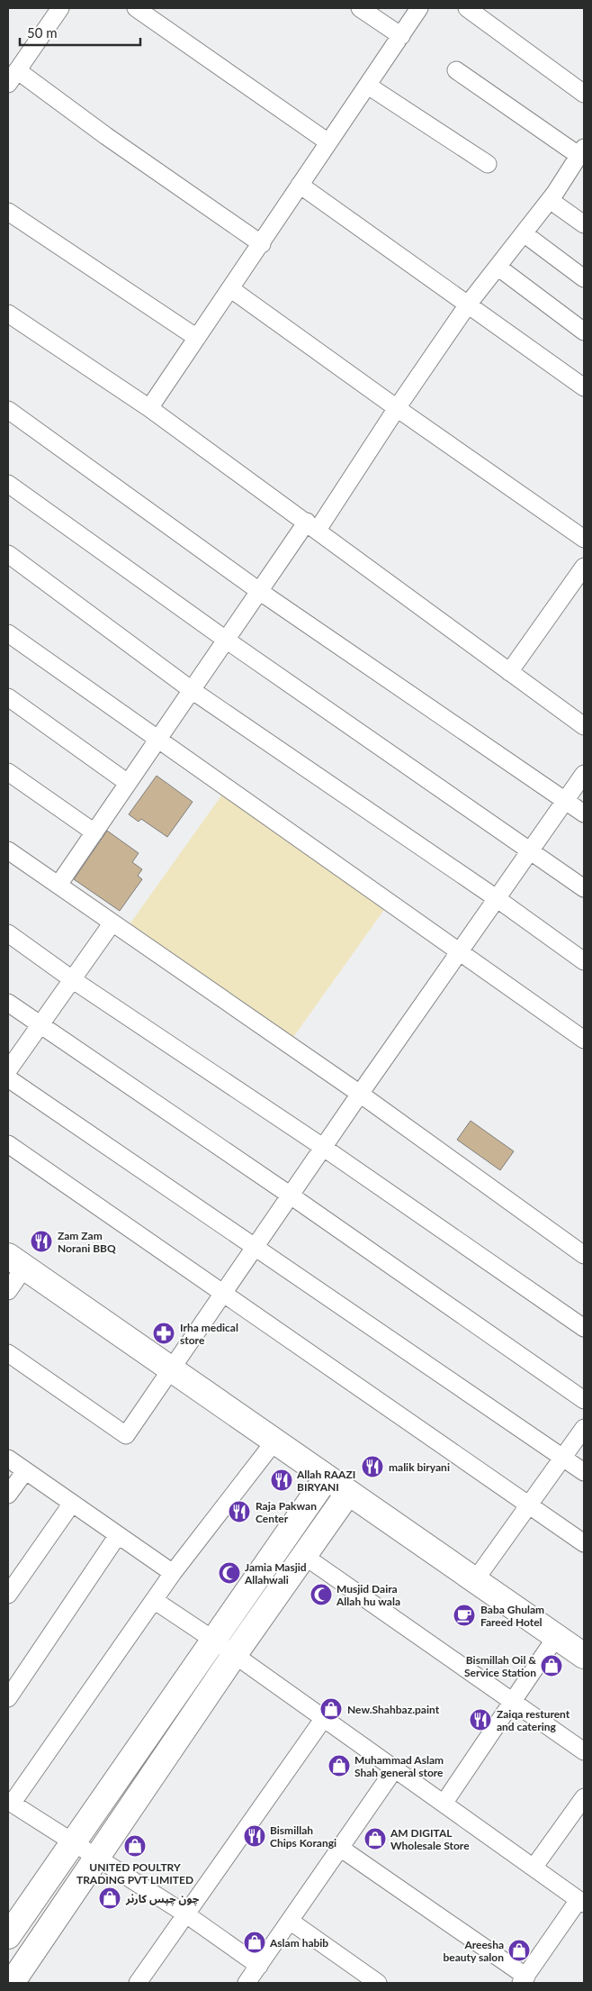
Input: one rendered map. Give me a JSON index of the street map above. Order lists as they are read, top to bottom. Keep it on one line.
{"places":{"restaurant":["Zam Zam Norani BBQ","malik biryani","Allah RAAZI BIRYANI","Raja Pakwan Center","Zaiqa resturent and catering","Bismillah Chips Korangi"],"pharmacy":["Irha medical store"],"mosque":["Jamia Masjid Allahwali","Musjid Daira Allah hu wala"],"cafe":["Baba Ghulam Fareed Hotel"],"shop":["Bismillah Oil & Service Station","New.Shahbaz.paint","Muhammad Aslam Shah general store","AM DIGITAL Wholesale Store","UNITED POULTRY TRADING PVT LIMITED","چون چپس کارنر","Aslam habib","Areesha beauty salon"]},"scale_bar":"50 m"}
